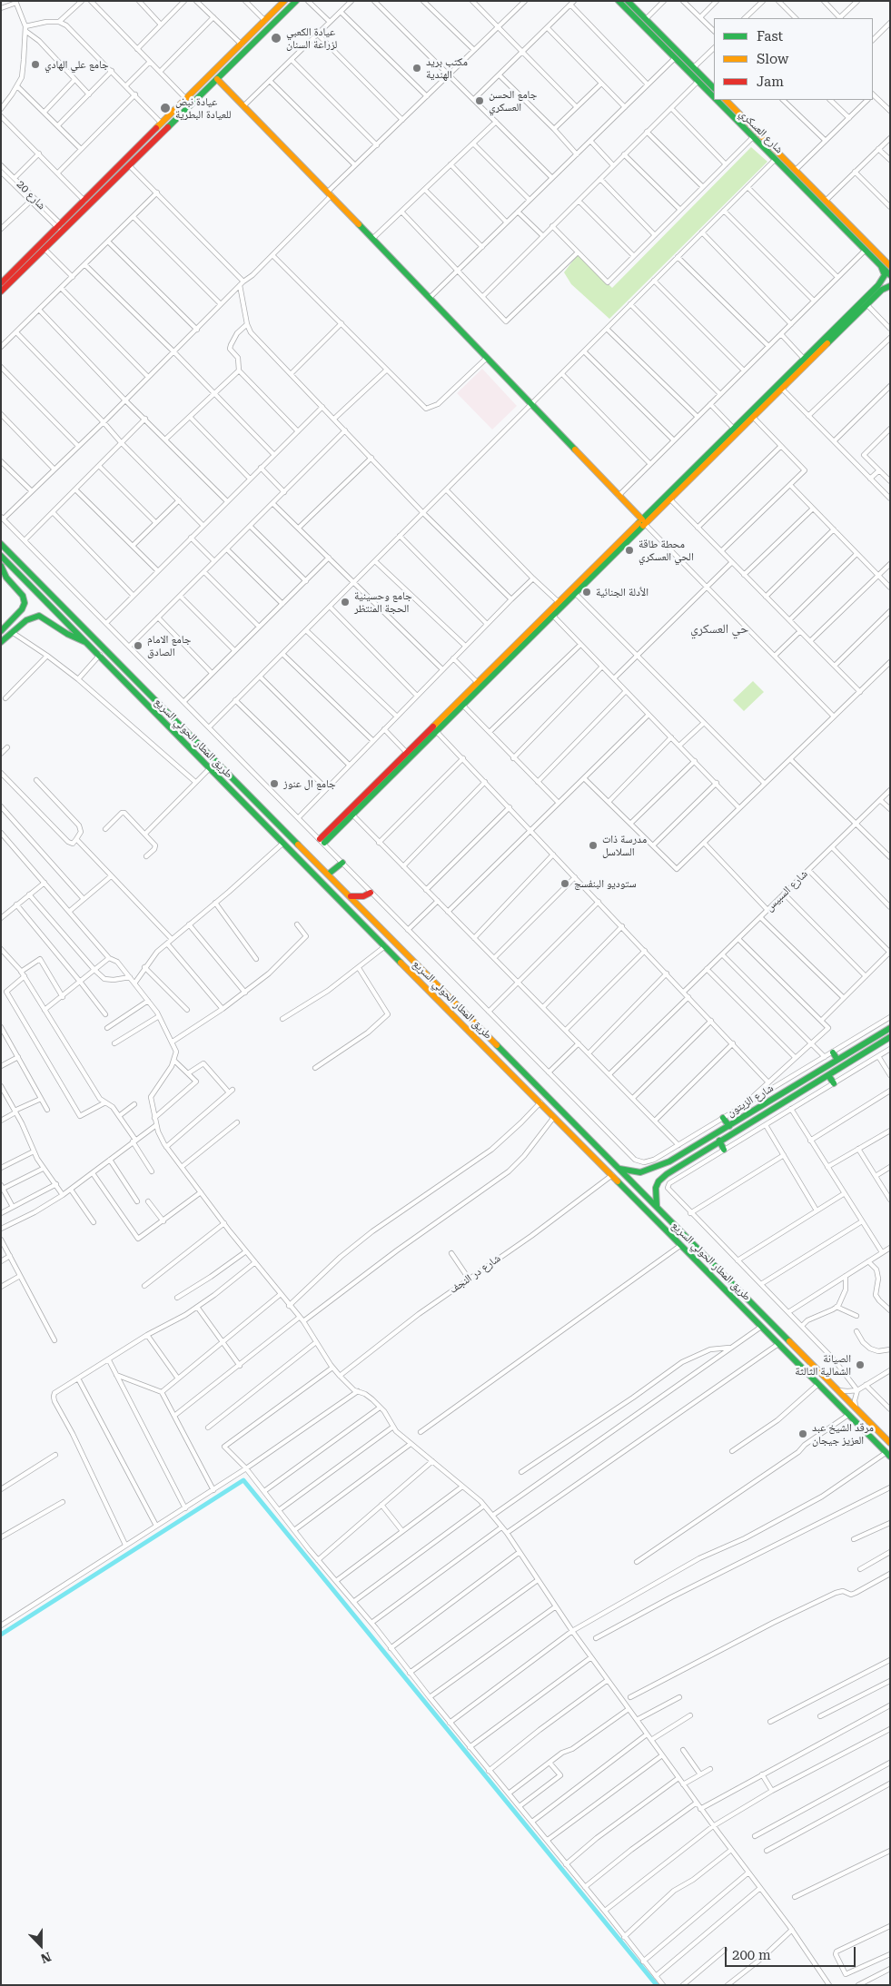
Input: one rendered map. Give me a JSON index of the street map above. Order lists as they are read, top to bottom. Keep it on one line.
{"streets":{"main road":["شارع العسكري","طريق المطار الحولي السريع","شارع الزيتون"],"street":["شارع 20","شارع السبيس","شارع در النجف"]},"crossings":[["طريق المطار الحولي السريع","شارع الزيتون"],["طريق المطار الحولي السريع","شارع در النجف"]],"districts":["حي العسكري"],"places":["عيادة الكعبي لزراعة السنان","جامع علي الهادي","مكتب بريد الهندية","جامع الحسن العسكري","عيادة نبض للعيادة البطرية","محطة طاقة الحي العسكري","الأدلة الجنائية","جامع وحسينية الحجة المنتظر","جامع الامام الصادق","جامع ال عنوز","مدرسة ذات السلاسل","ستوديو البنفسج","الصيانة الشمالية الثالثة","مرقد الشيخ عبد العزيز جيجان"],"legend":["Fast","Slow","Jam"],"scale_bar":"200 m","north":"bottom"}
